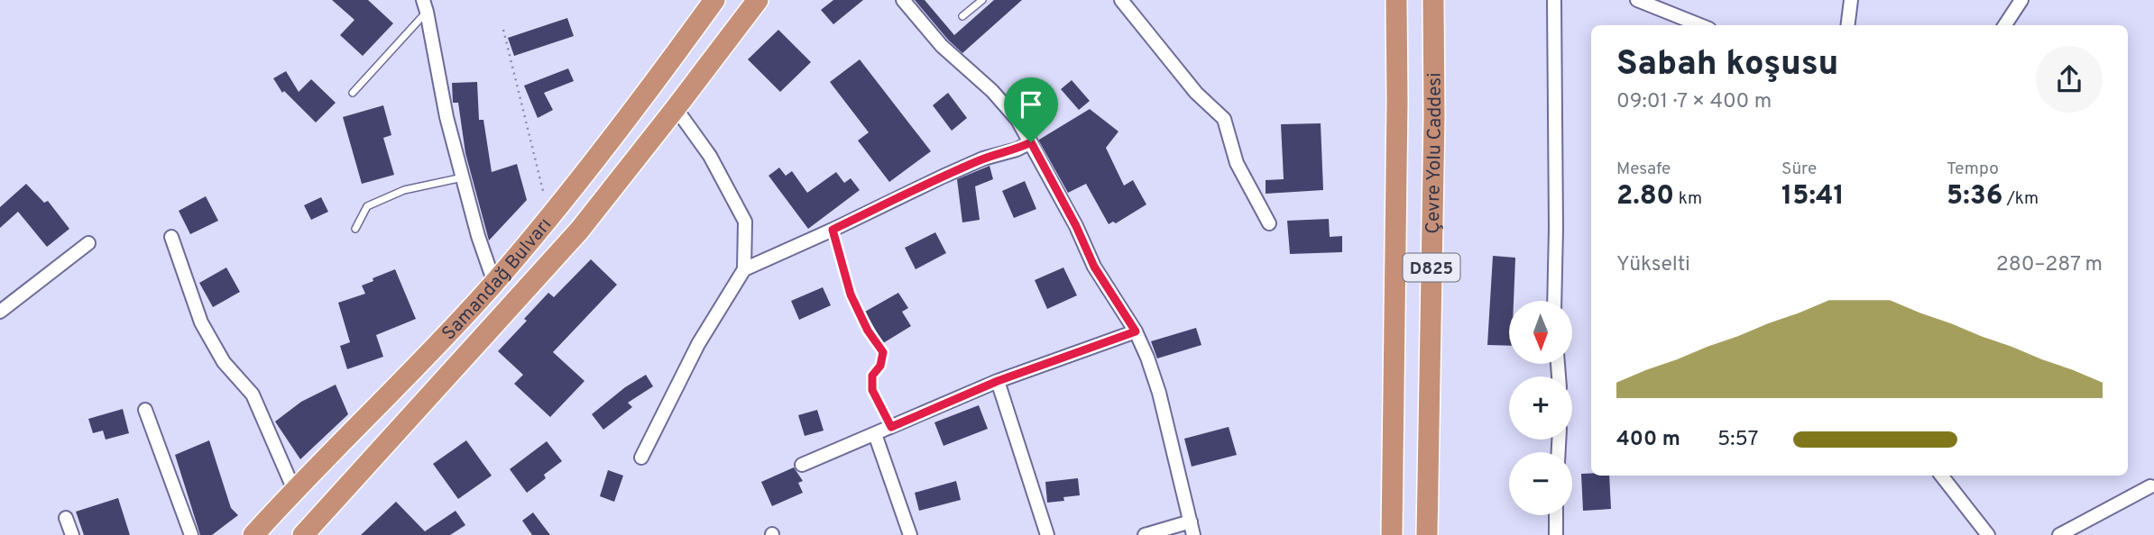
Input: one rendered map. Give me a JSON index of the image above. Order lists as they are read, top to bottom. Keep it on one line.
{"streets":{"highway":["Çevre Yolu Caddesi","D825","Samandağ Bulvarı"]},"north":"bottom","page":{"heading":["Sabah koşusu","09:01 · 7 × 400 m"],"stats":[["Mesafe","2.80 km"],["Süre","15:41"],["Tempo","5:36 /km"]],"chart":["Yükselti","280–287 m"],"map_buttons":["+","−"],"list":[{"name":"400 m","note":"5:57"}]}}
